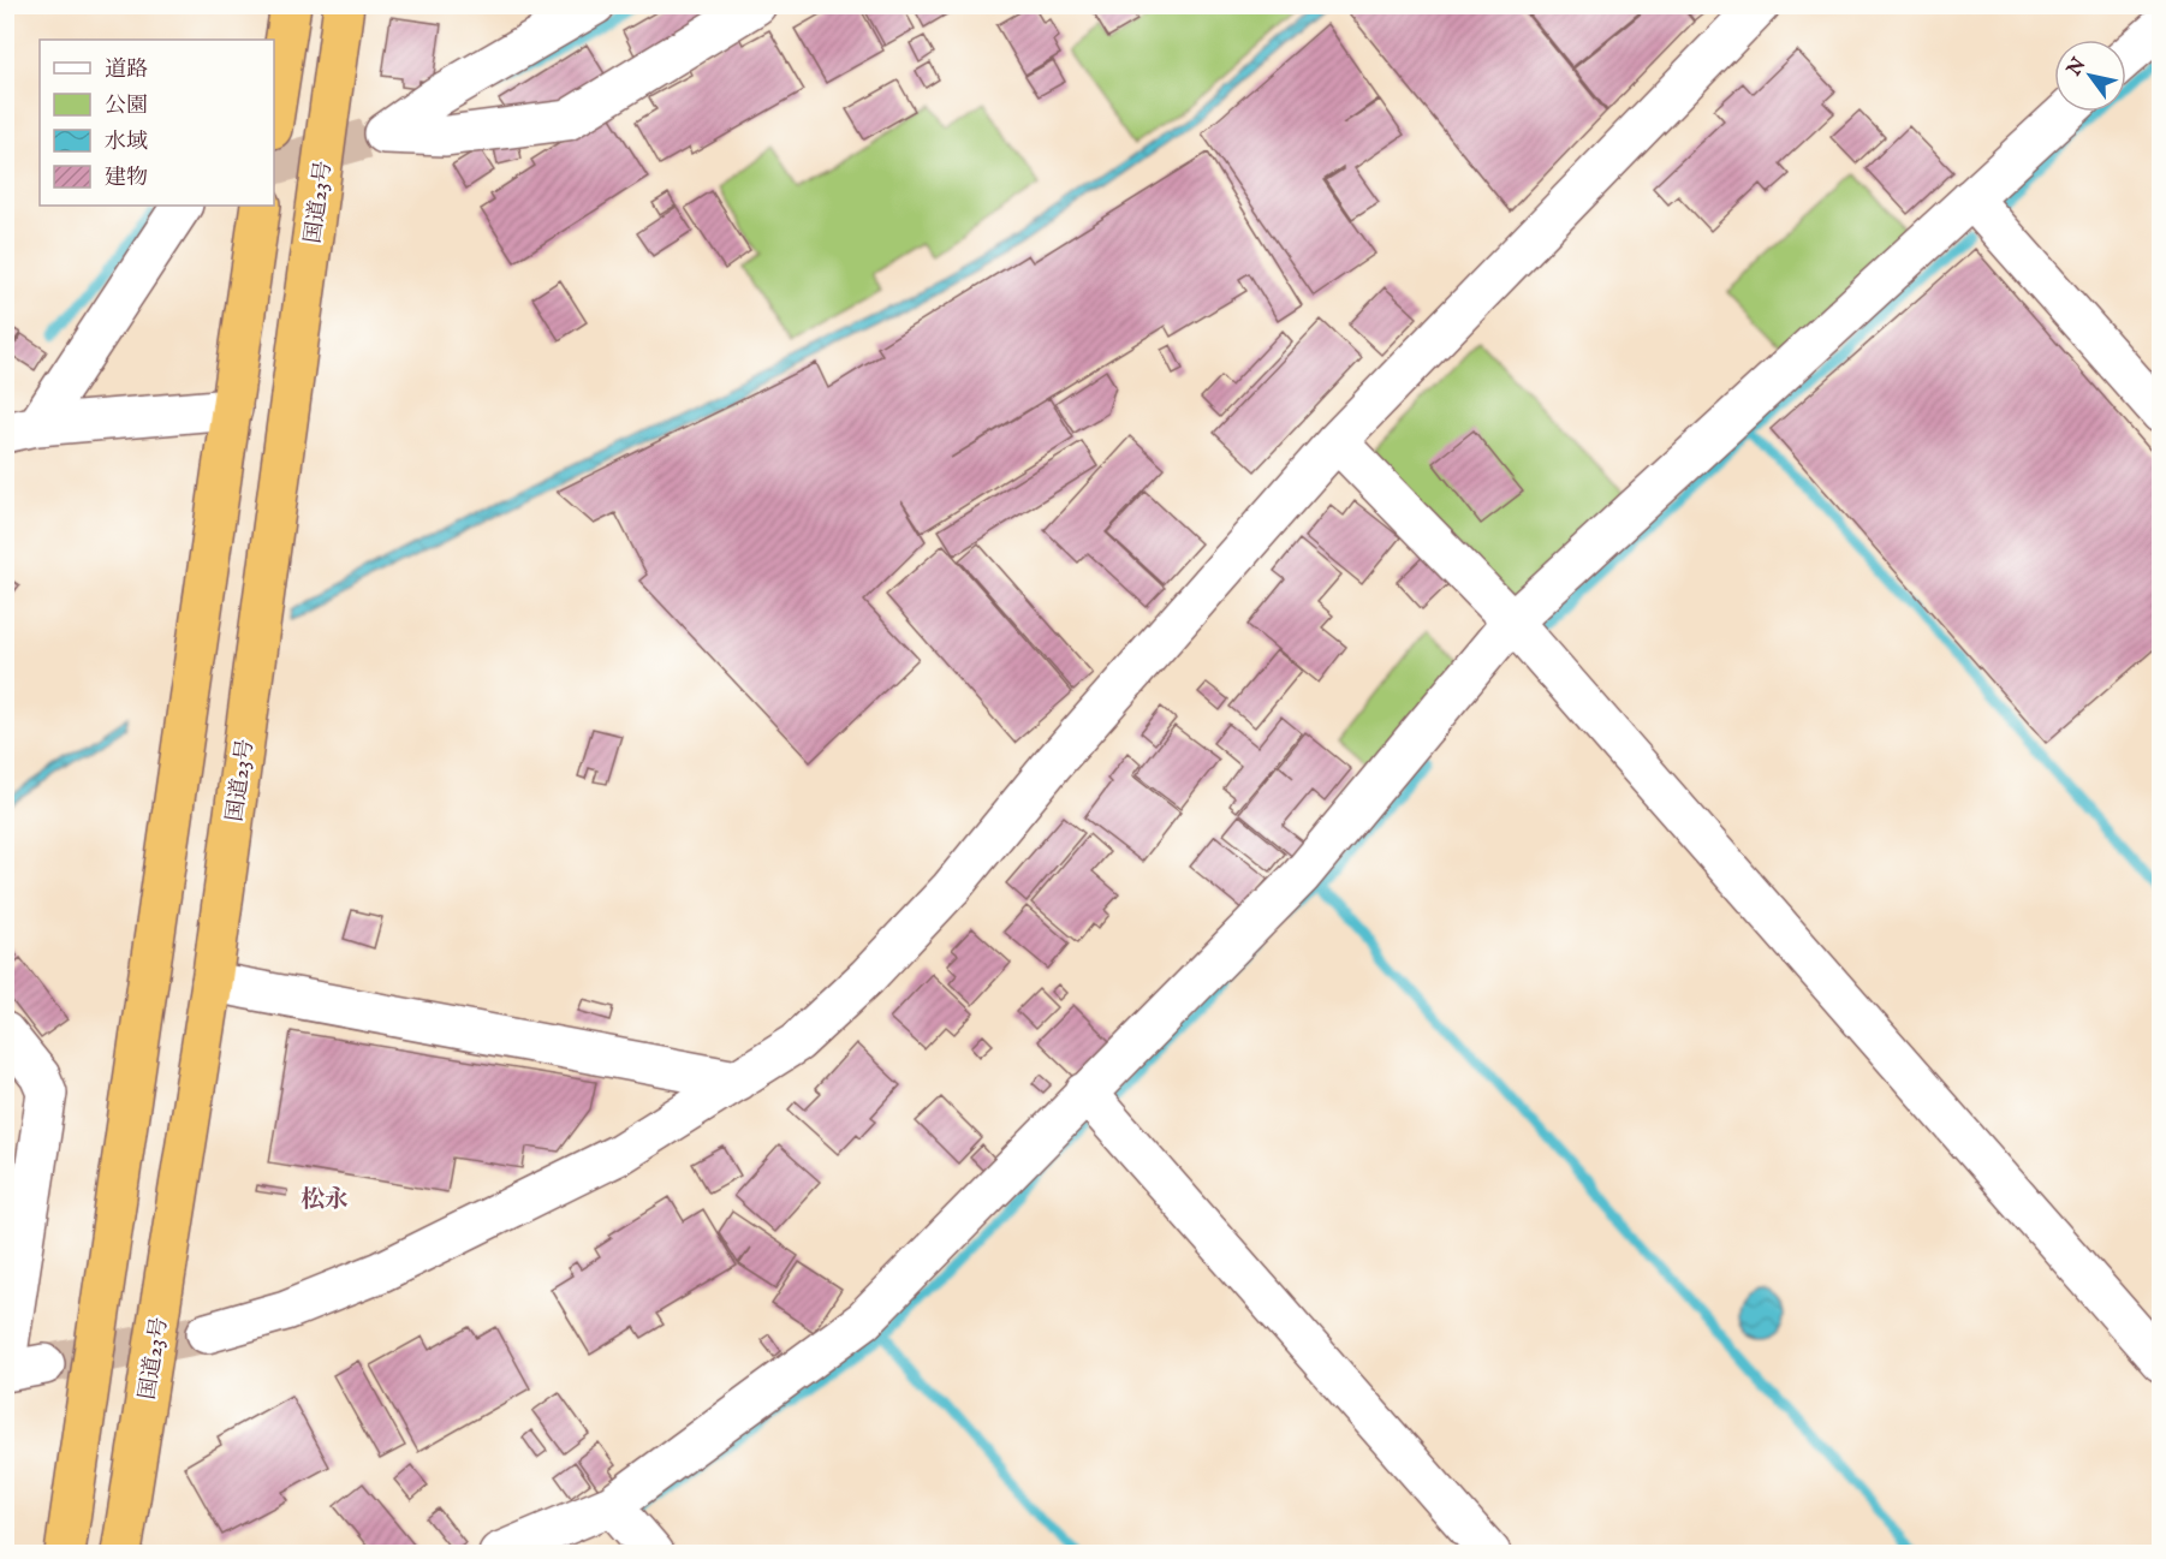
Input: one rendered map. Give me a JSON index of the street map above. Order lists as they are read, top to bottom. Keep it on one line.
{"streets":{"highway":["国道23号"]},"districts":["松永"],"legend":["道路","公園","水域","建物"],"north":"top left"}
